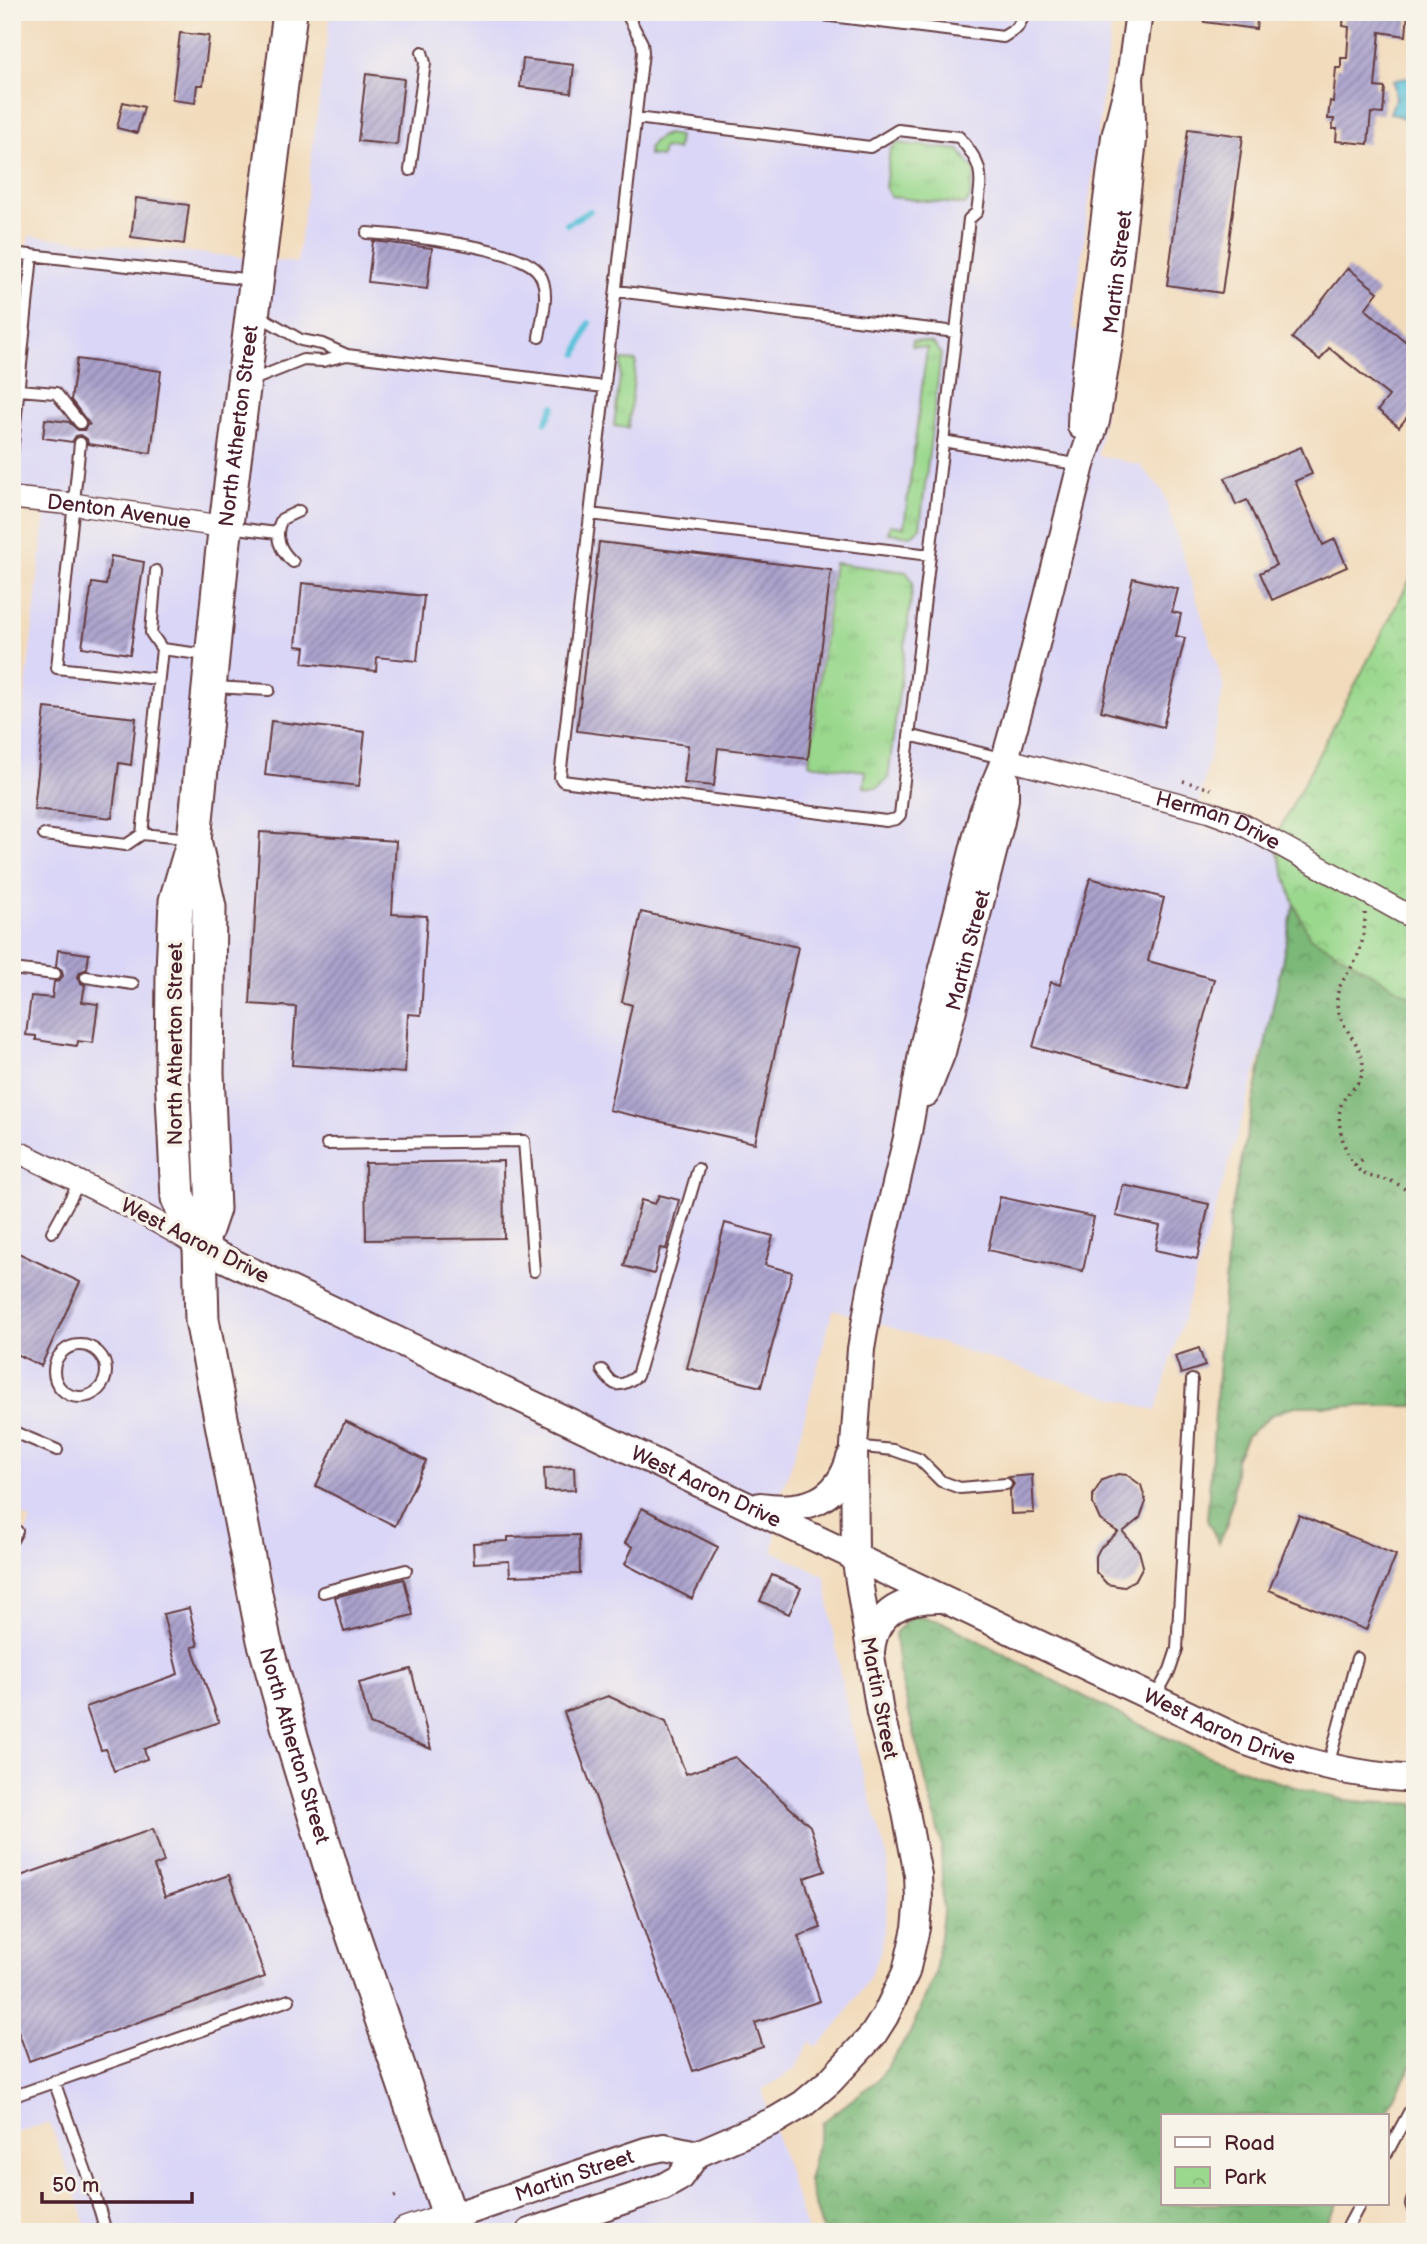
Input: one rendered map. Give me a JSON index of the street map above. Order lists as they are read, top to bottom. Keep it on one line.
{"streets":{"main road":["North Atherton Street"],"street":["Martin Street","Denton Avenue","Herman Drive","West Aaron Drive"]},"crossings":[["Martin Street","North Atherton Street"],["Martin Street","Herman Drive"],["Martin Street","West Aaron Drive"],["North Atherton Street","Denton Avenue"],["North Atherton Street","West Aaron Drive"]],"legend":["Road","Park"],"scale_bar":"50 m"}
